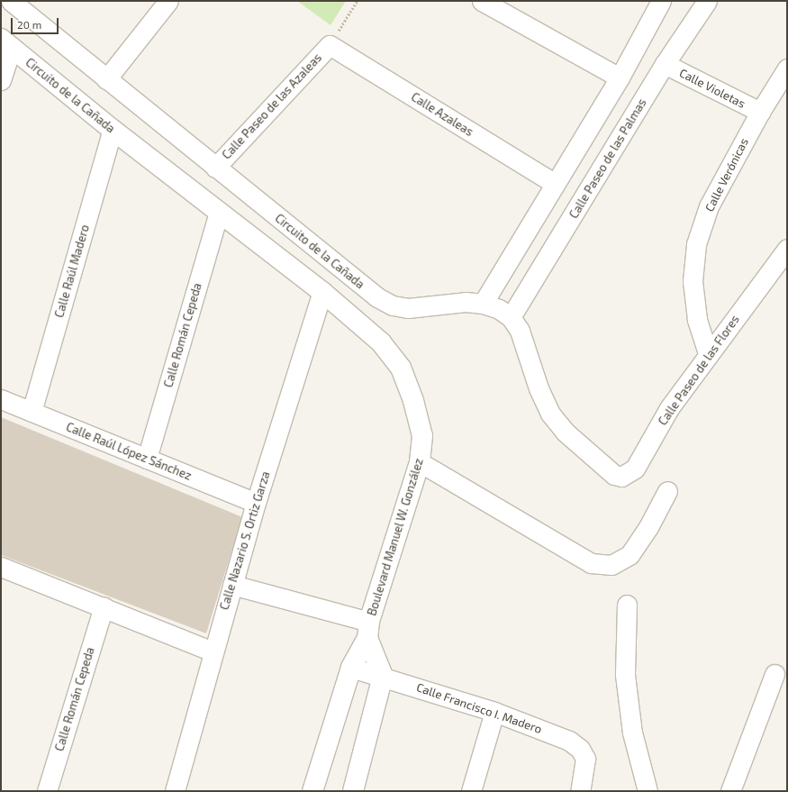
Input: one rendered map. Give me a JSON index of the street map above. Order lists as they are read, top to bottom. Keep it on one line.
{"streets":{"street":["Calle Violetas","Circuito de la Cañada","Calle Paseo de las Azaleas","Calle Azaleas","Calle Paseo de las Palmas","Calle Verónicas","Calle Raúl Madero","Calle Román Cepeda","Calle Paseo de las Flores","Calle Raúl López Sánchez","Boulevard Manuel W. González","Calle Nazario S. Ortiz Garza","Calle Francisco I. Madero"]},"crossings":[["Calle Violetas","Calle Paseo de las Palmas"],["Calle Violetas","Calle Verónicas"],["Circuito de la Cañada","Calle Paseo de las Azaleas"],["Circuito de la Cañada","Calle Paseo de las Palmas"],["Circuito de la Cañada","Calle Raúl Madero"],["Circuito de la Cañada","Calle Román Cepeda"],["Circuito de la Cañada","Calle Paseo de las Flores"],["Circuito de la Cañada","Boulevard Manuel W. González"],["Circuito de la Cañada","Calle Nazario S. Ortiz Garza"],["Calle Paseo de las Azaleas","Calle Azaleas"],["Calle Verónicas","Calle Paseo de las Flores"],["Calle Raúl Madero","Calle Raúl López Sánchez"],["Calle Román Cepeda","Calle Raúl López Sánchez"],["Calle Raúl López Sánchez","Calle Nazario S. Ortiz Garza"],["Boulevard Manuel W. González","Calle Francisco I. Madero"]],"scale_bar":"20 m"}
